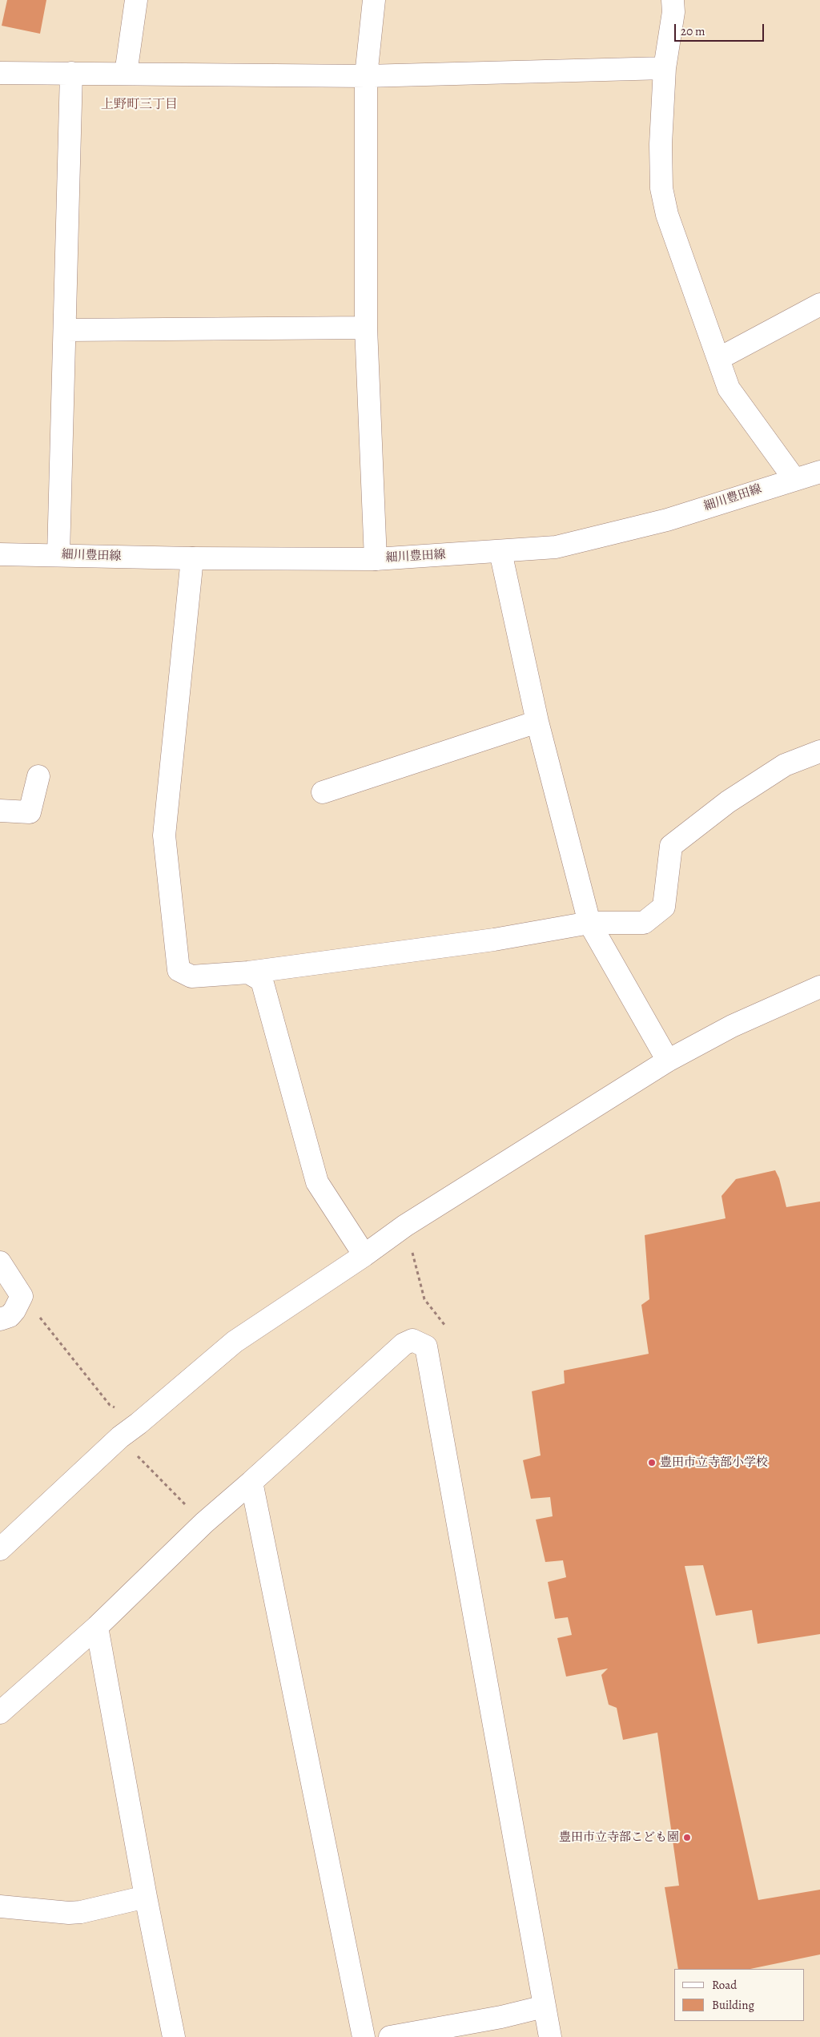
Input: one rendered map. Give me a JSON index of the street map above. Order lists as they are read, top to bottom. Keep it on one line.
{"streets":{"street":["細川豊田線"]},"districts":["上野町三丁目"],"places":["豊田市立寺部小学校","豊田市立寺部こども園"],"legend":["Road","Building"],"scale_bar":"20 m"}
